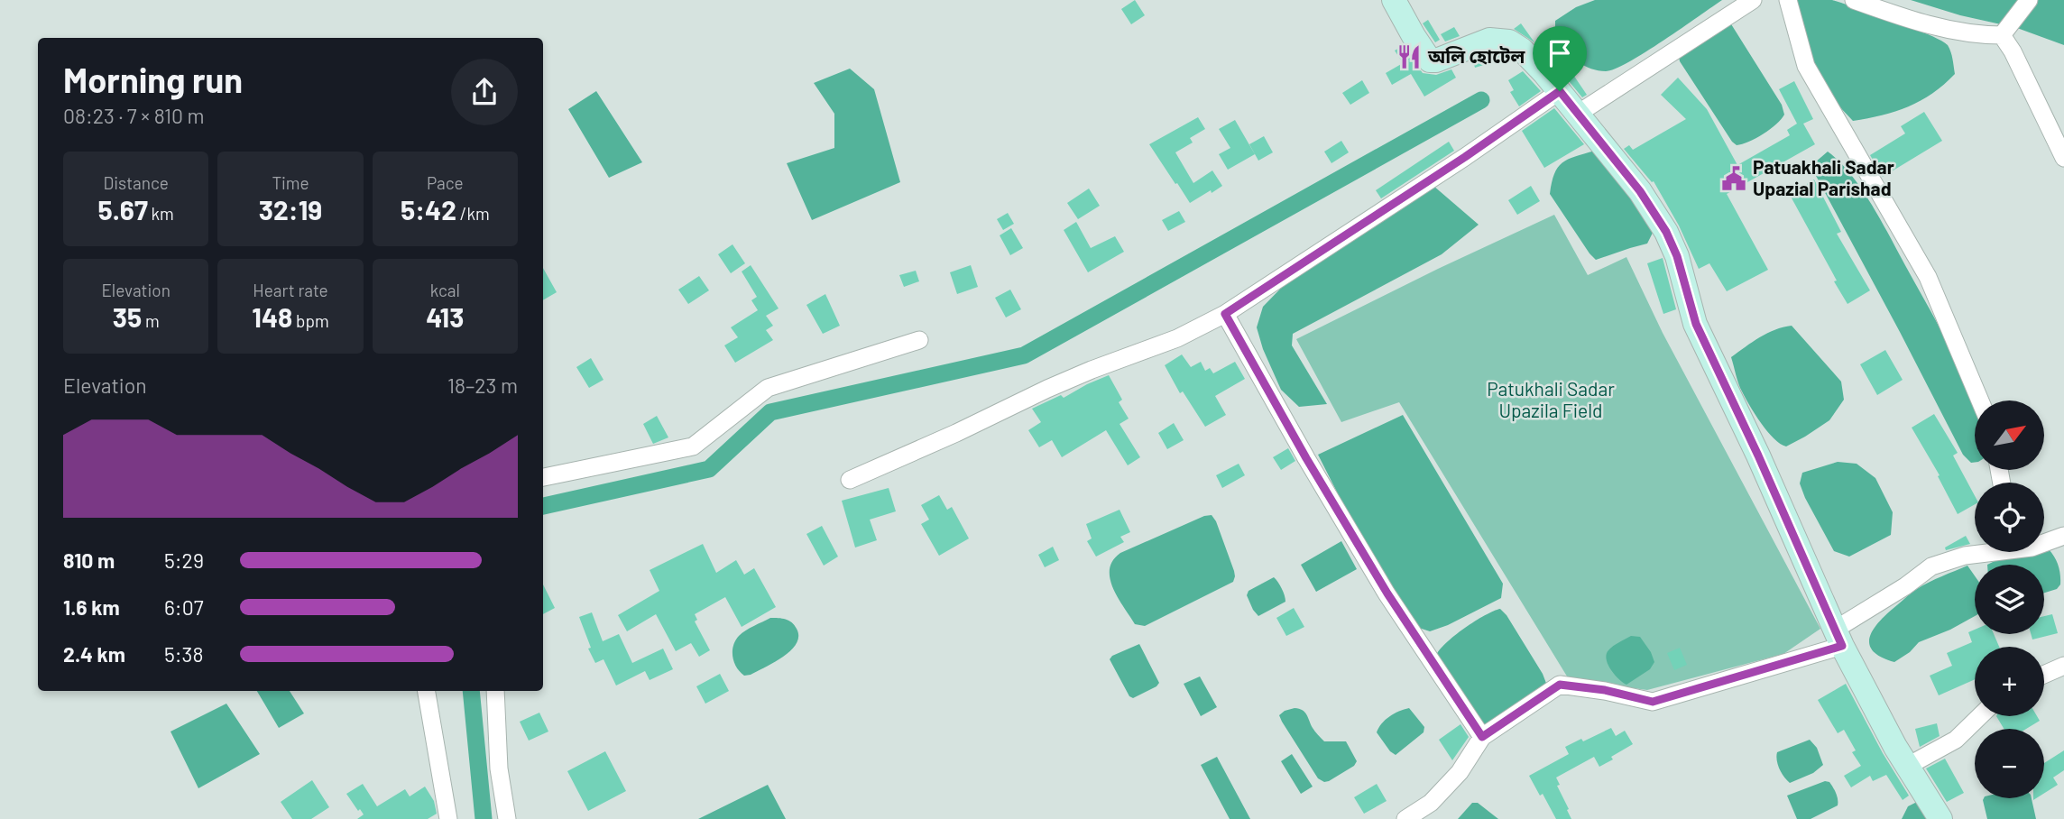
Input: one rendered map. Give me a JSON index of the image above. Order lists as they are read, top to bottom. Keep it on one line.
{"parks":["Patukhali Sadar Upazila Field"],"places":{"restaurant":["অলি হোটেল"],"public building":["Patuakhali Sadar Upazial Parishad"]},"north":"top right","page":{"heading":["Morning run","08:23 · 7 × 810 m"],"stats":[["Distance","5.67 km"],["Time","32:19"],["Pace","5:42 /km"],["Elevation","35 m"],["Heart rate","148 bpm"],["kcal","413"]],"chart":["Elevation","18–23 m"],"map_buttons":["+","−"],"list":[{"name":"810 m","note":"5:29"},{"name":"1.6 km","note":"6:07"},{"name":"2.4 km","note":"5:38"}]}}
